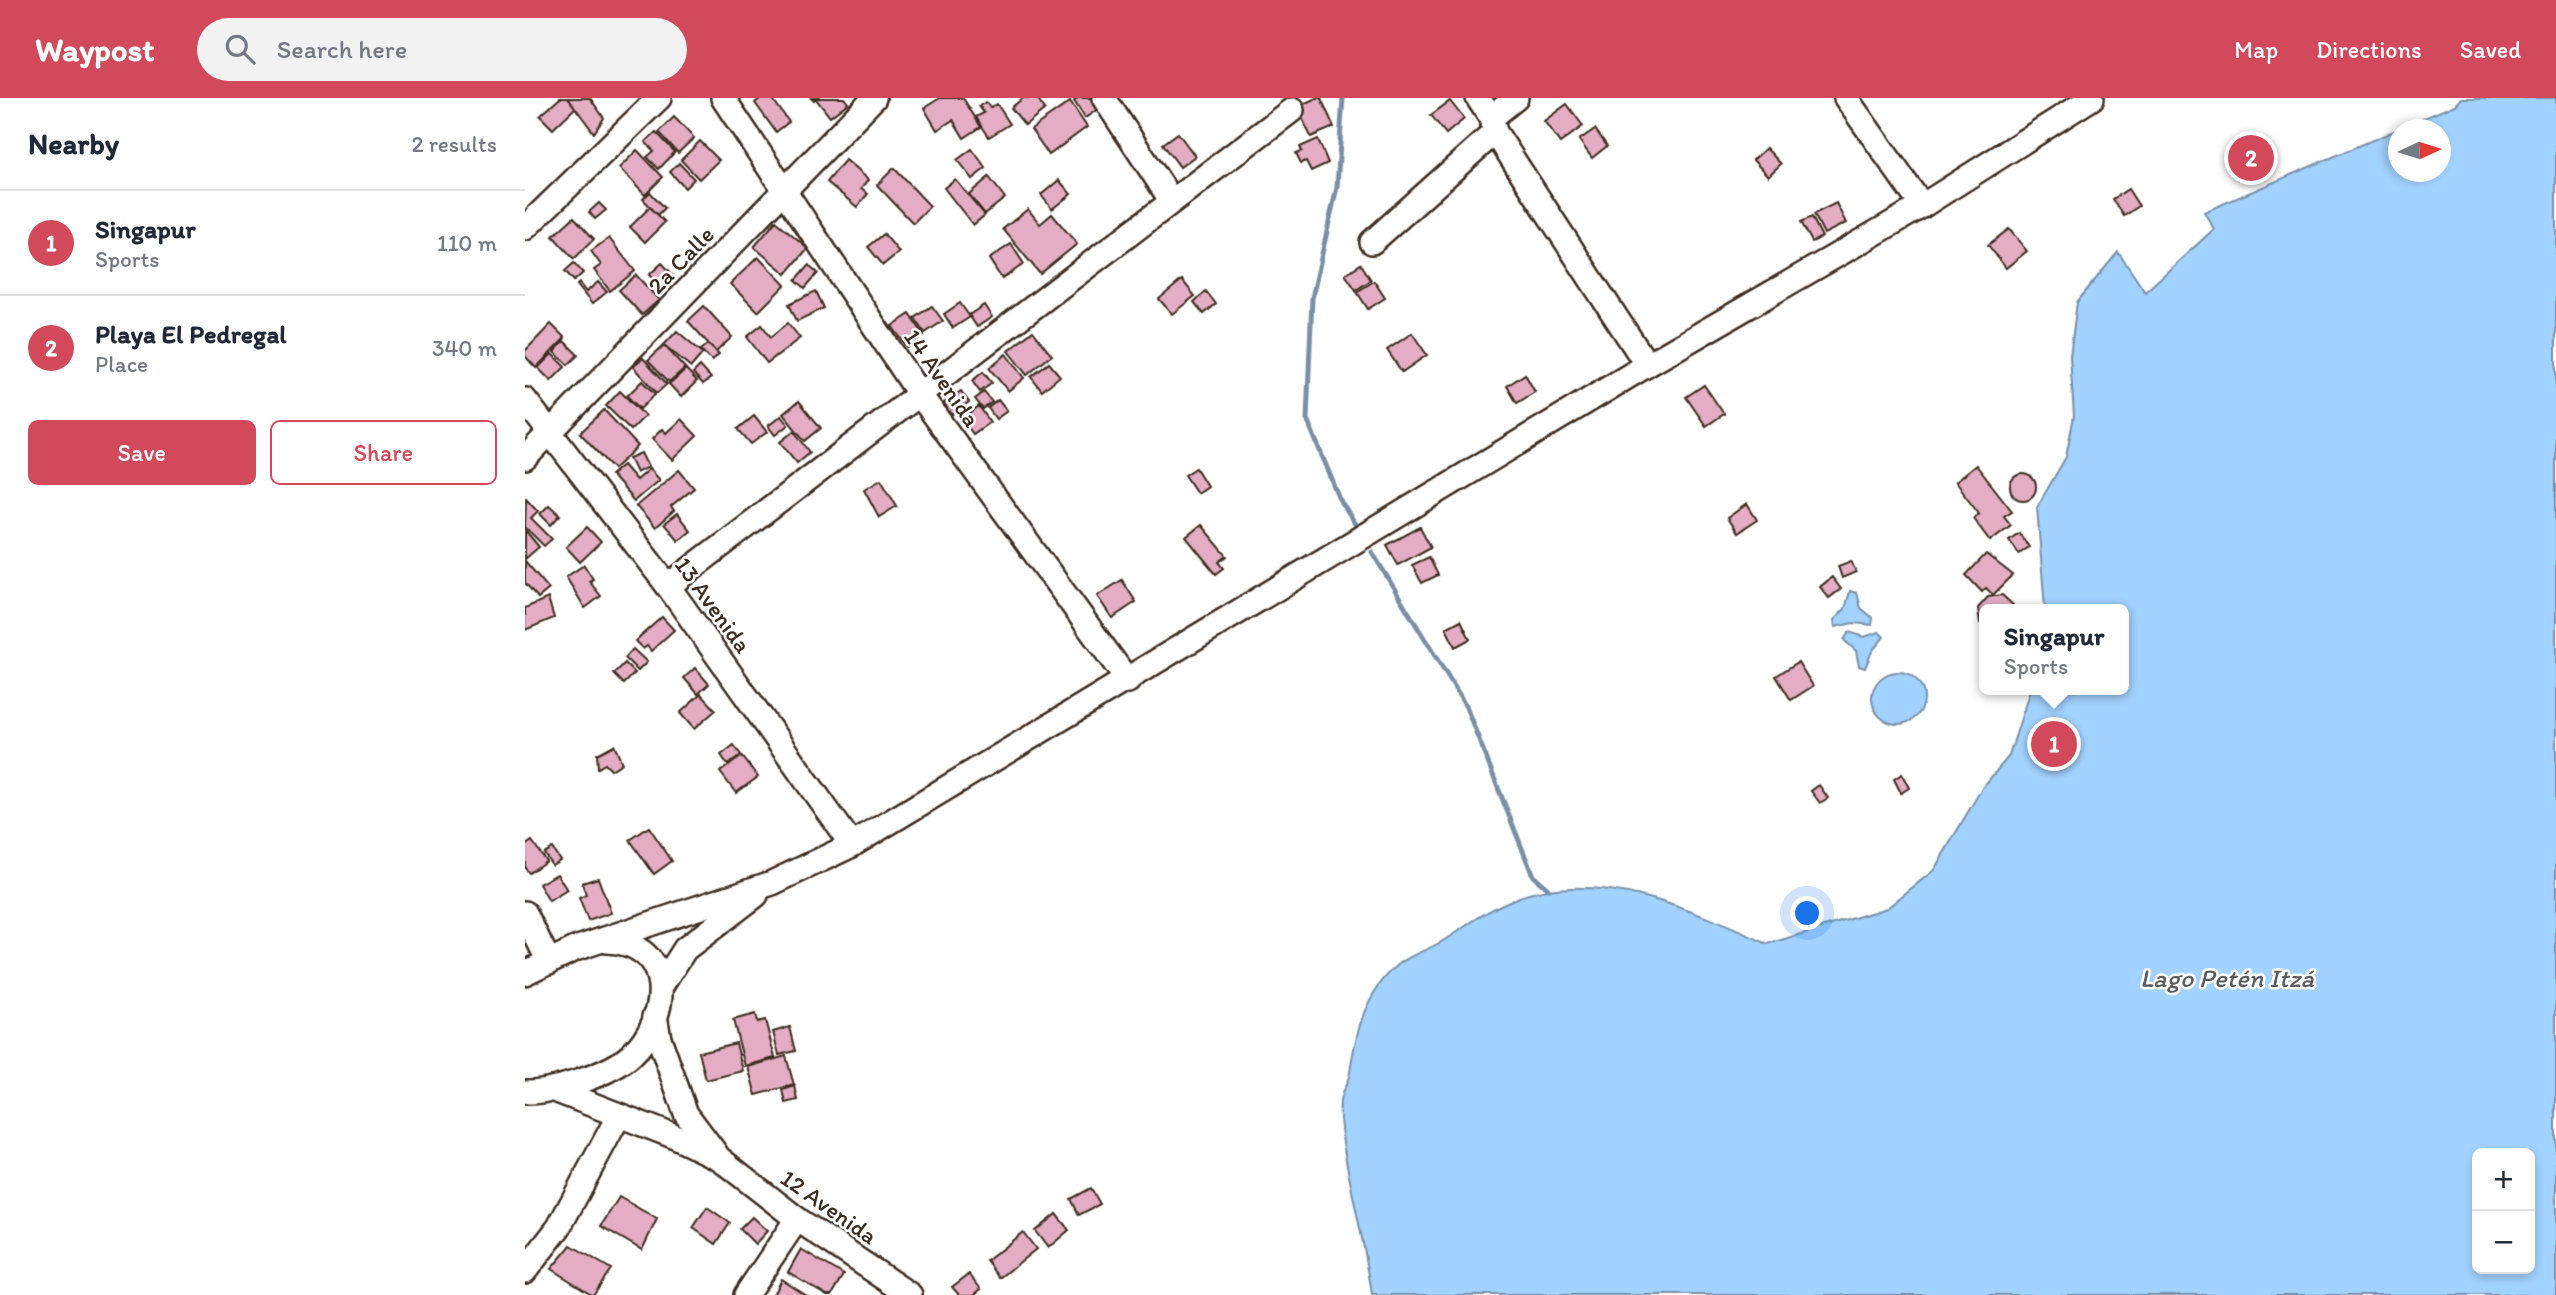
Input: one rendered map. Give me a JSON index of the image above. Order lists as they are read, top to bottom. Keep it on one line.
{"streets":{"street":["2a Calle","14 Avenida","13 Avenida","12 Avenida"]},"crossings":[["2a Calle","14 Avenida"],["2a Calle","13 Avenida"]],"water":["Lago Petén Itzá"],"north":"right","page":{"header":"Waypost","search":"Search here","nav":["Map","Directions","Saved"],"heading":["Nearby","2 results"],"pins":["2","1"],"list":[{"mark":"1","name":"Singapur","note":"Sports","value":"110 m"},{"mark":"2","name":"Playa El Pedregal","note":"Place","value":"340 m"}],"buttons":["Save","Share"],"popup":["Singapur","Sports"],"map_buttons":["+","−"]}}
